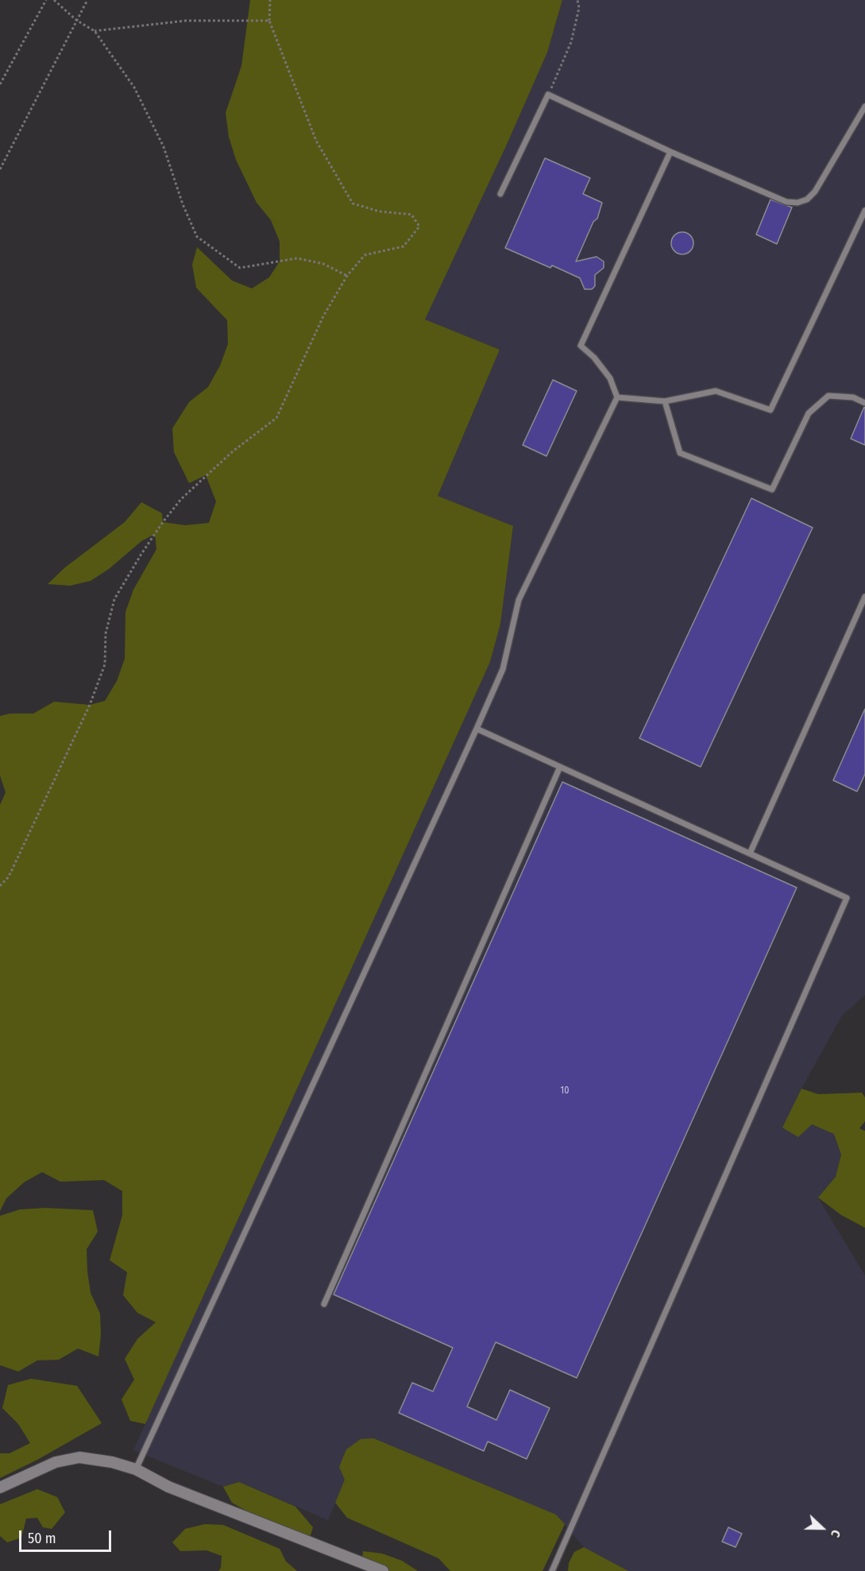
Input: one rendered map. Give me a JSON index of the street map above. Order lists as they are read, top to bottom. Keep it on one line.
{"house_numbers":["10"],"scale_bar":"50 m","north":"right"}
